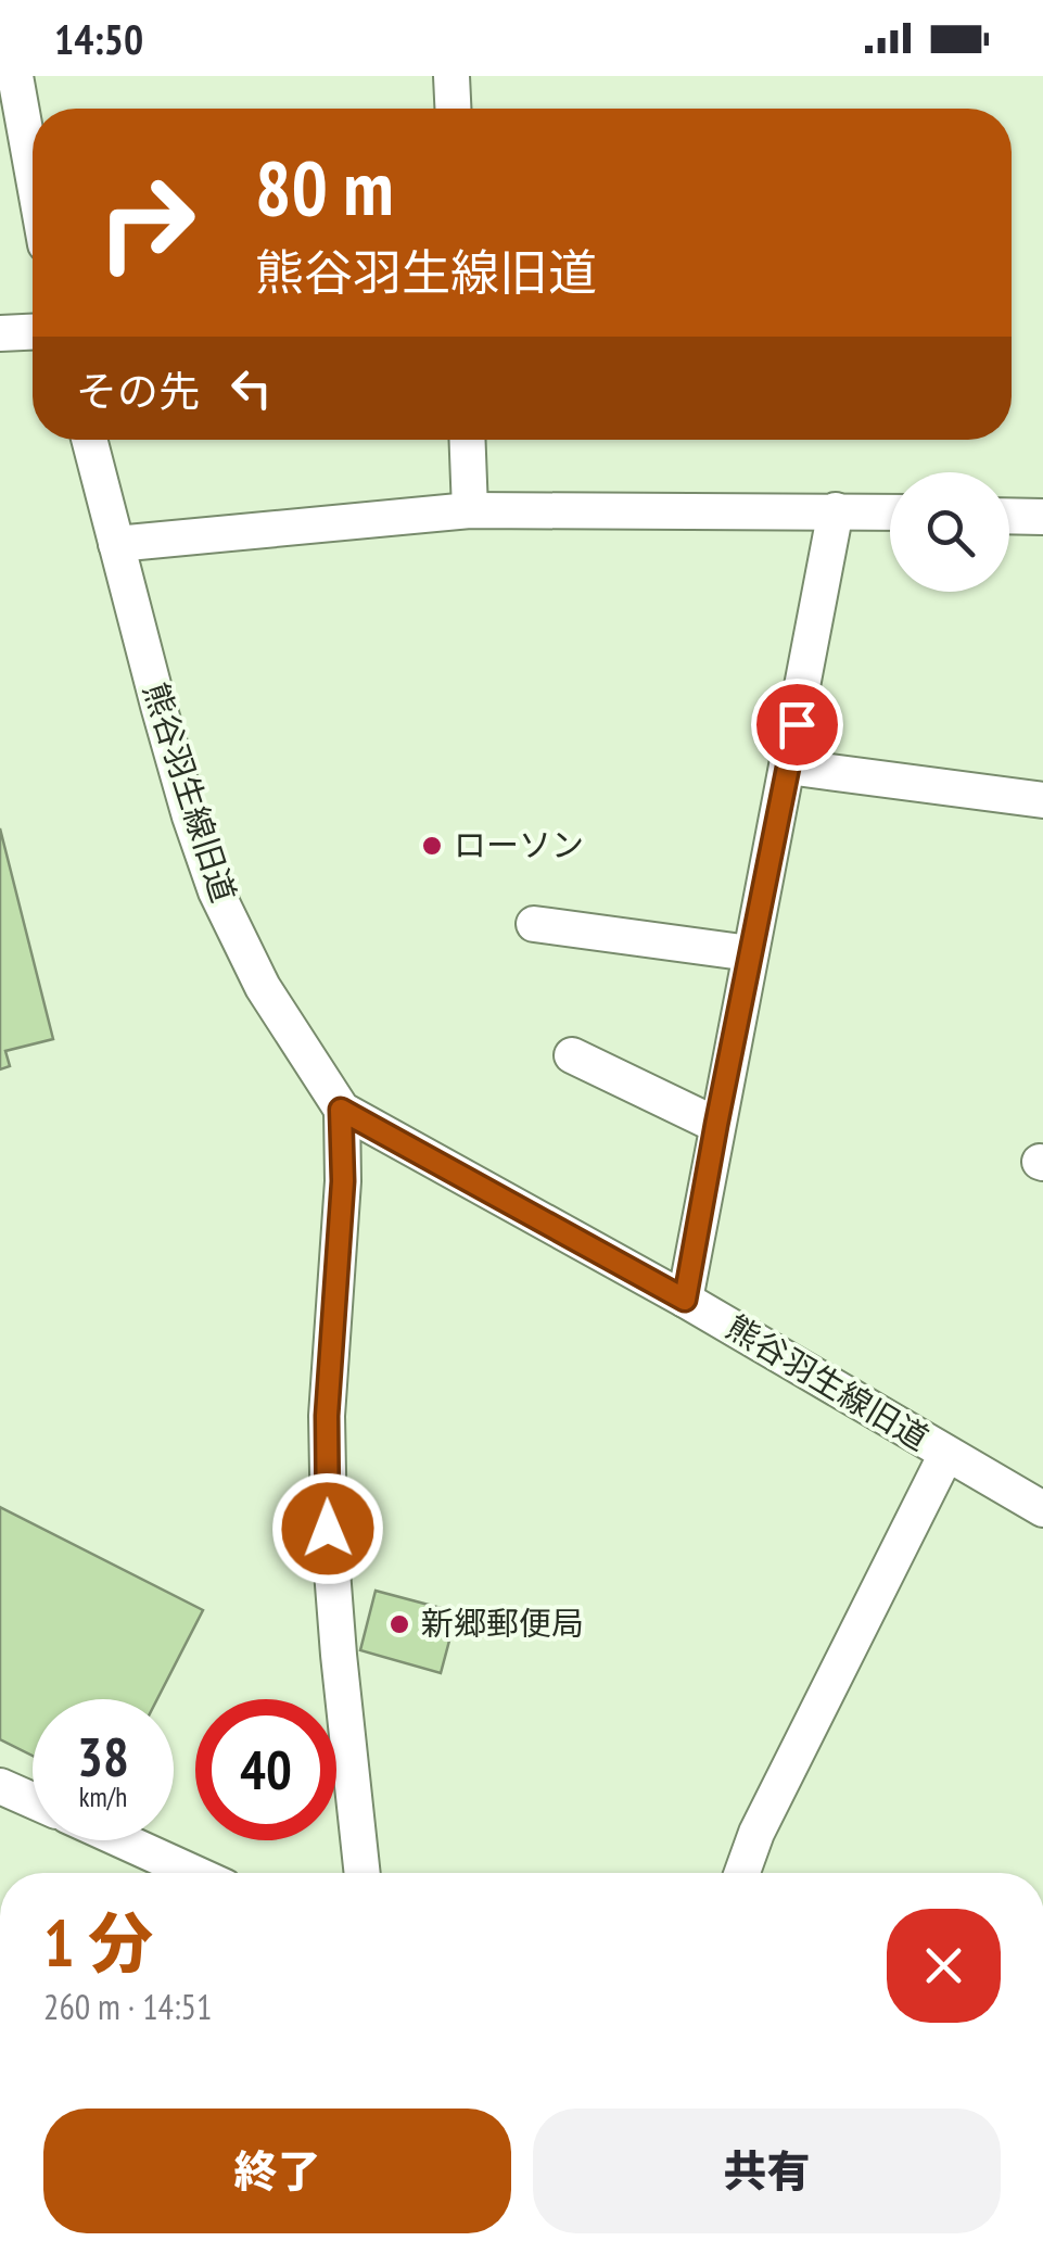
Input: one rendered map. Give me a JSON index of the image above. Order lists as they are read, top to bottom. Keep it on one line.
{"streets":{"street":["熊谷羽生線旧道"]},"places":["ローソン","新郷郵便局"],"page":{"status":"14:50","turn":["80 m","熊谷羽生線旧道"],"then":"その先","speed":"38 km/h","limit":"40","heading":["1 分","260 m · 14:51"],"buttons":["終了","共有"]}}
